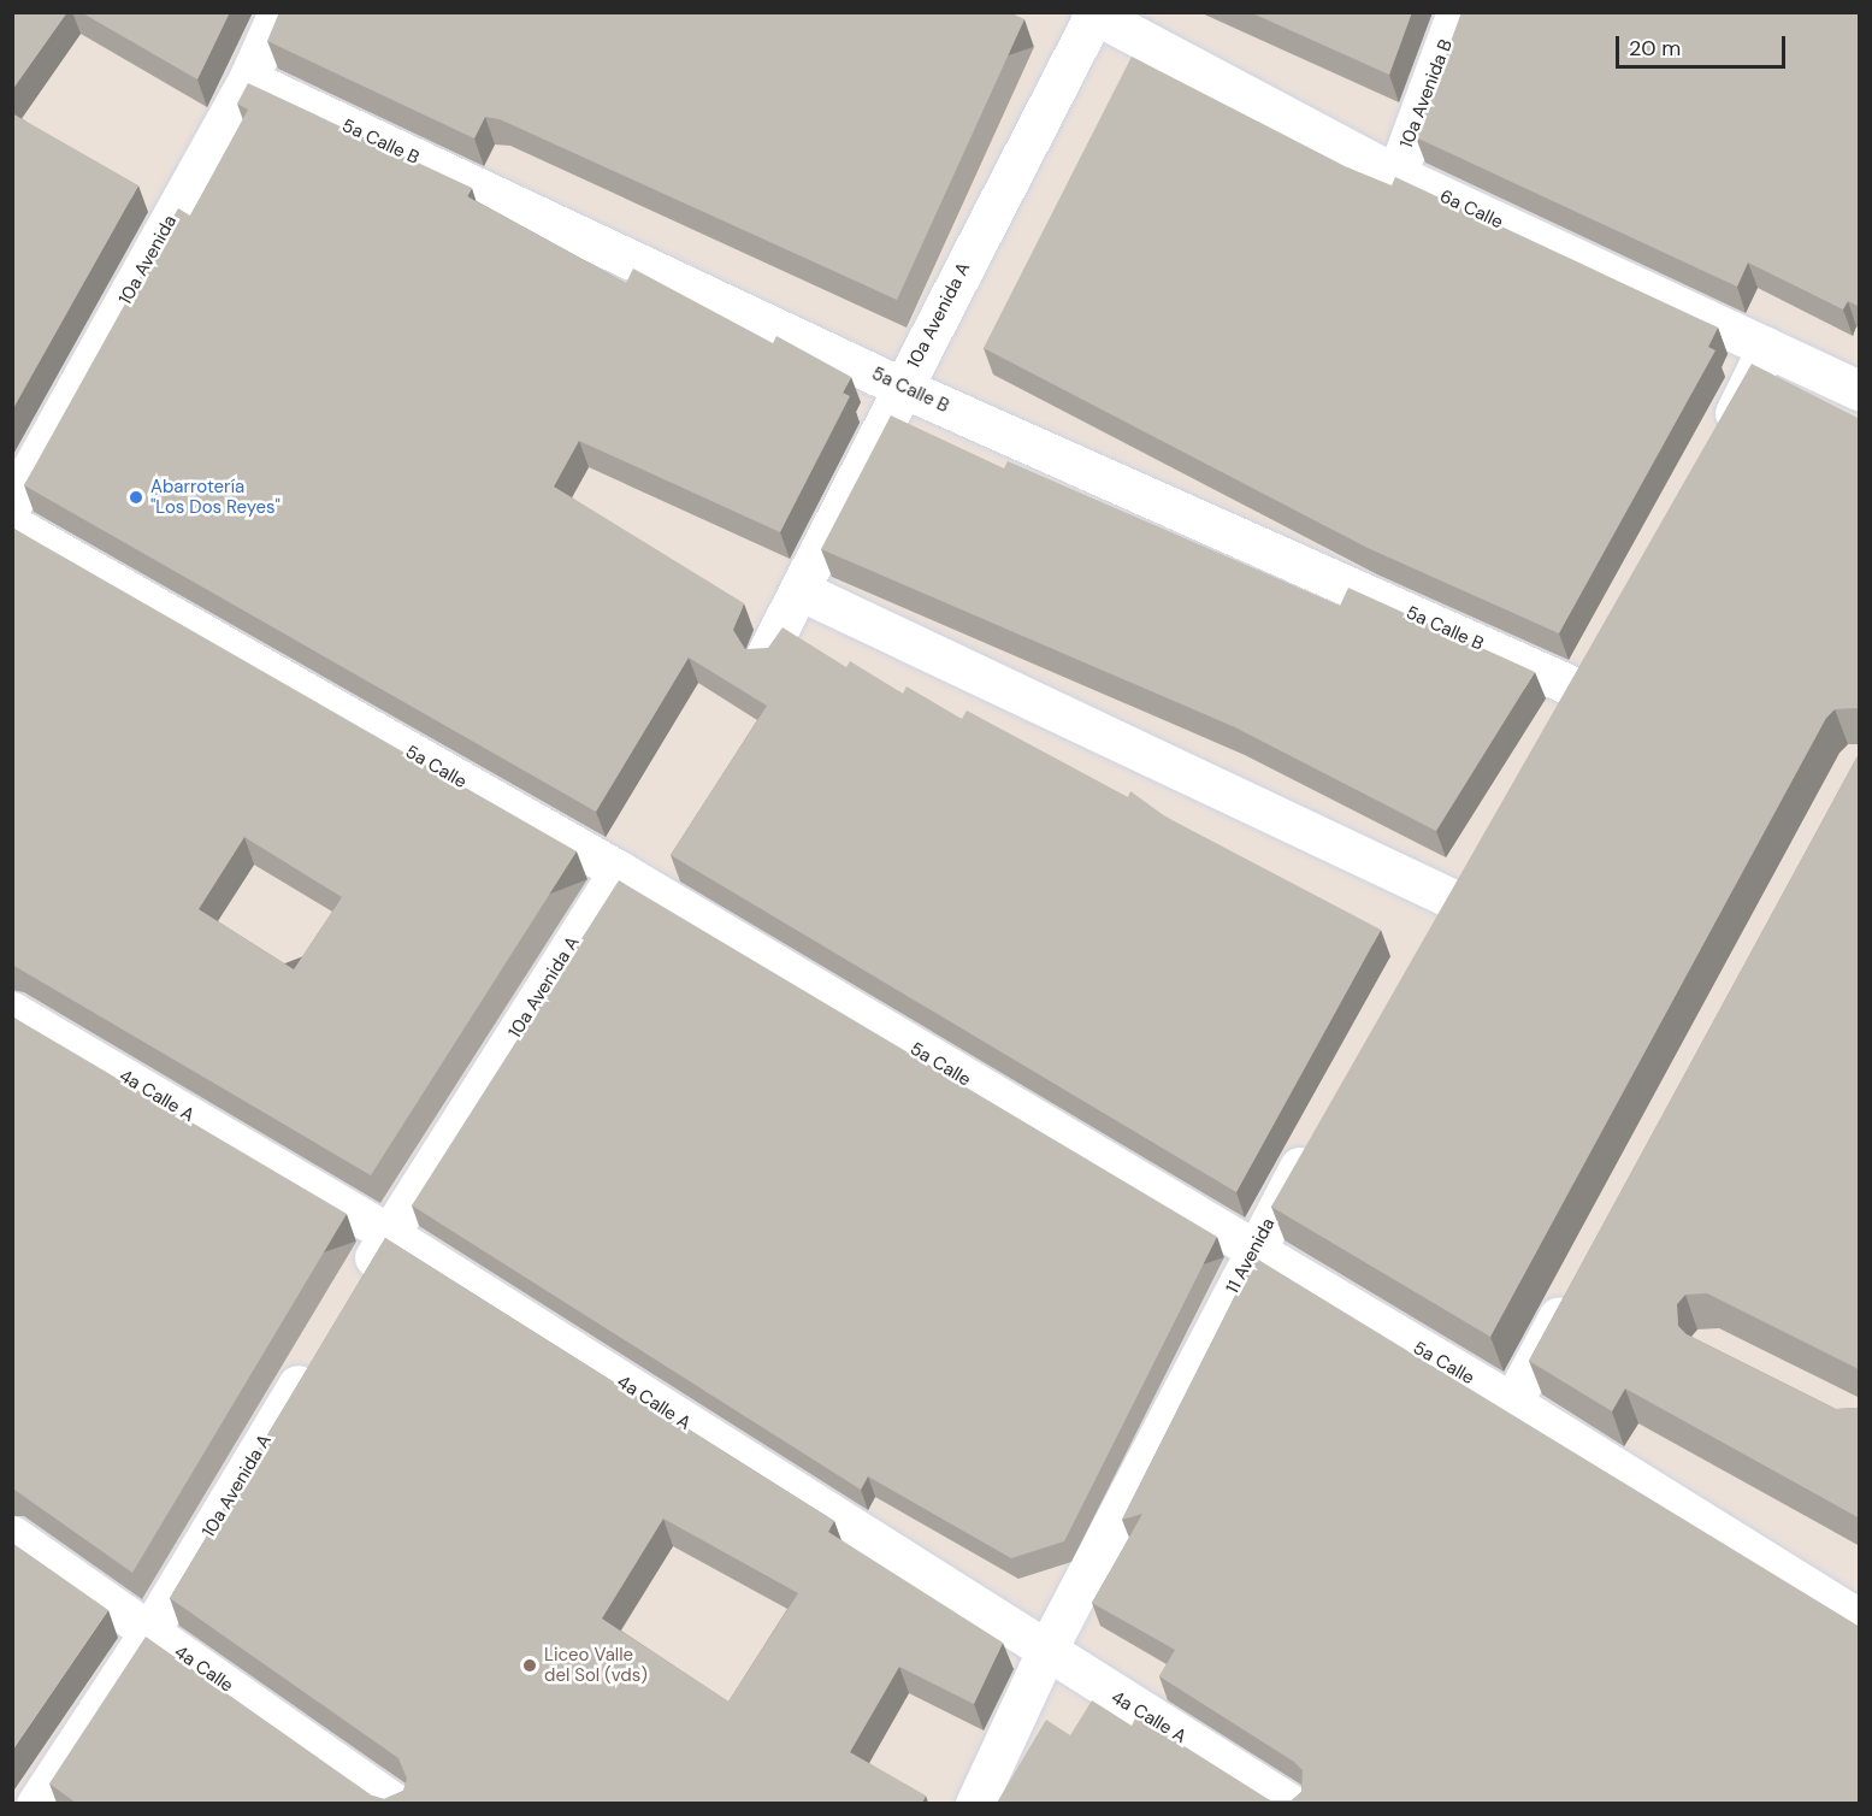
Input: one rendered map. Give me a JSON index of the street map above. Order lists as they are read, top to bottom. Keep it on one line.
{"streets":{"street":["10a Avenida B","5a Calle B","6a Calle","10a Avenida","10a Avenida A","5a Calle","4a Calle A","11 Avenida","4a Calle"]},"crossings":[["10a Avenida B","6a Calle"],["5a Calle B","10a Avenida"],["5a Calle B","10a Avenida A"],["6a Calle","10a Avenida A"],["10a Avenida A","5a Calle"],["10a Avenida A","4a Calle A"],["10a Avenida A","4a Calle"],["5a Calle","11 Avenida"],["4a Calle A","11 Avenida"]],"places":["Abarrotería \"Los Dos Reyes\"","Liceo Valle del Sol (vds)"],"scale_bar":"20 m"}
